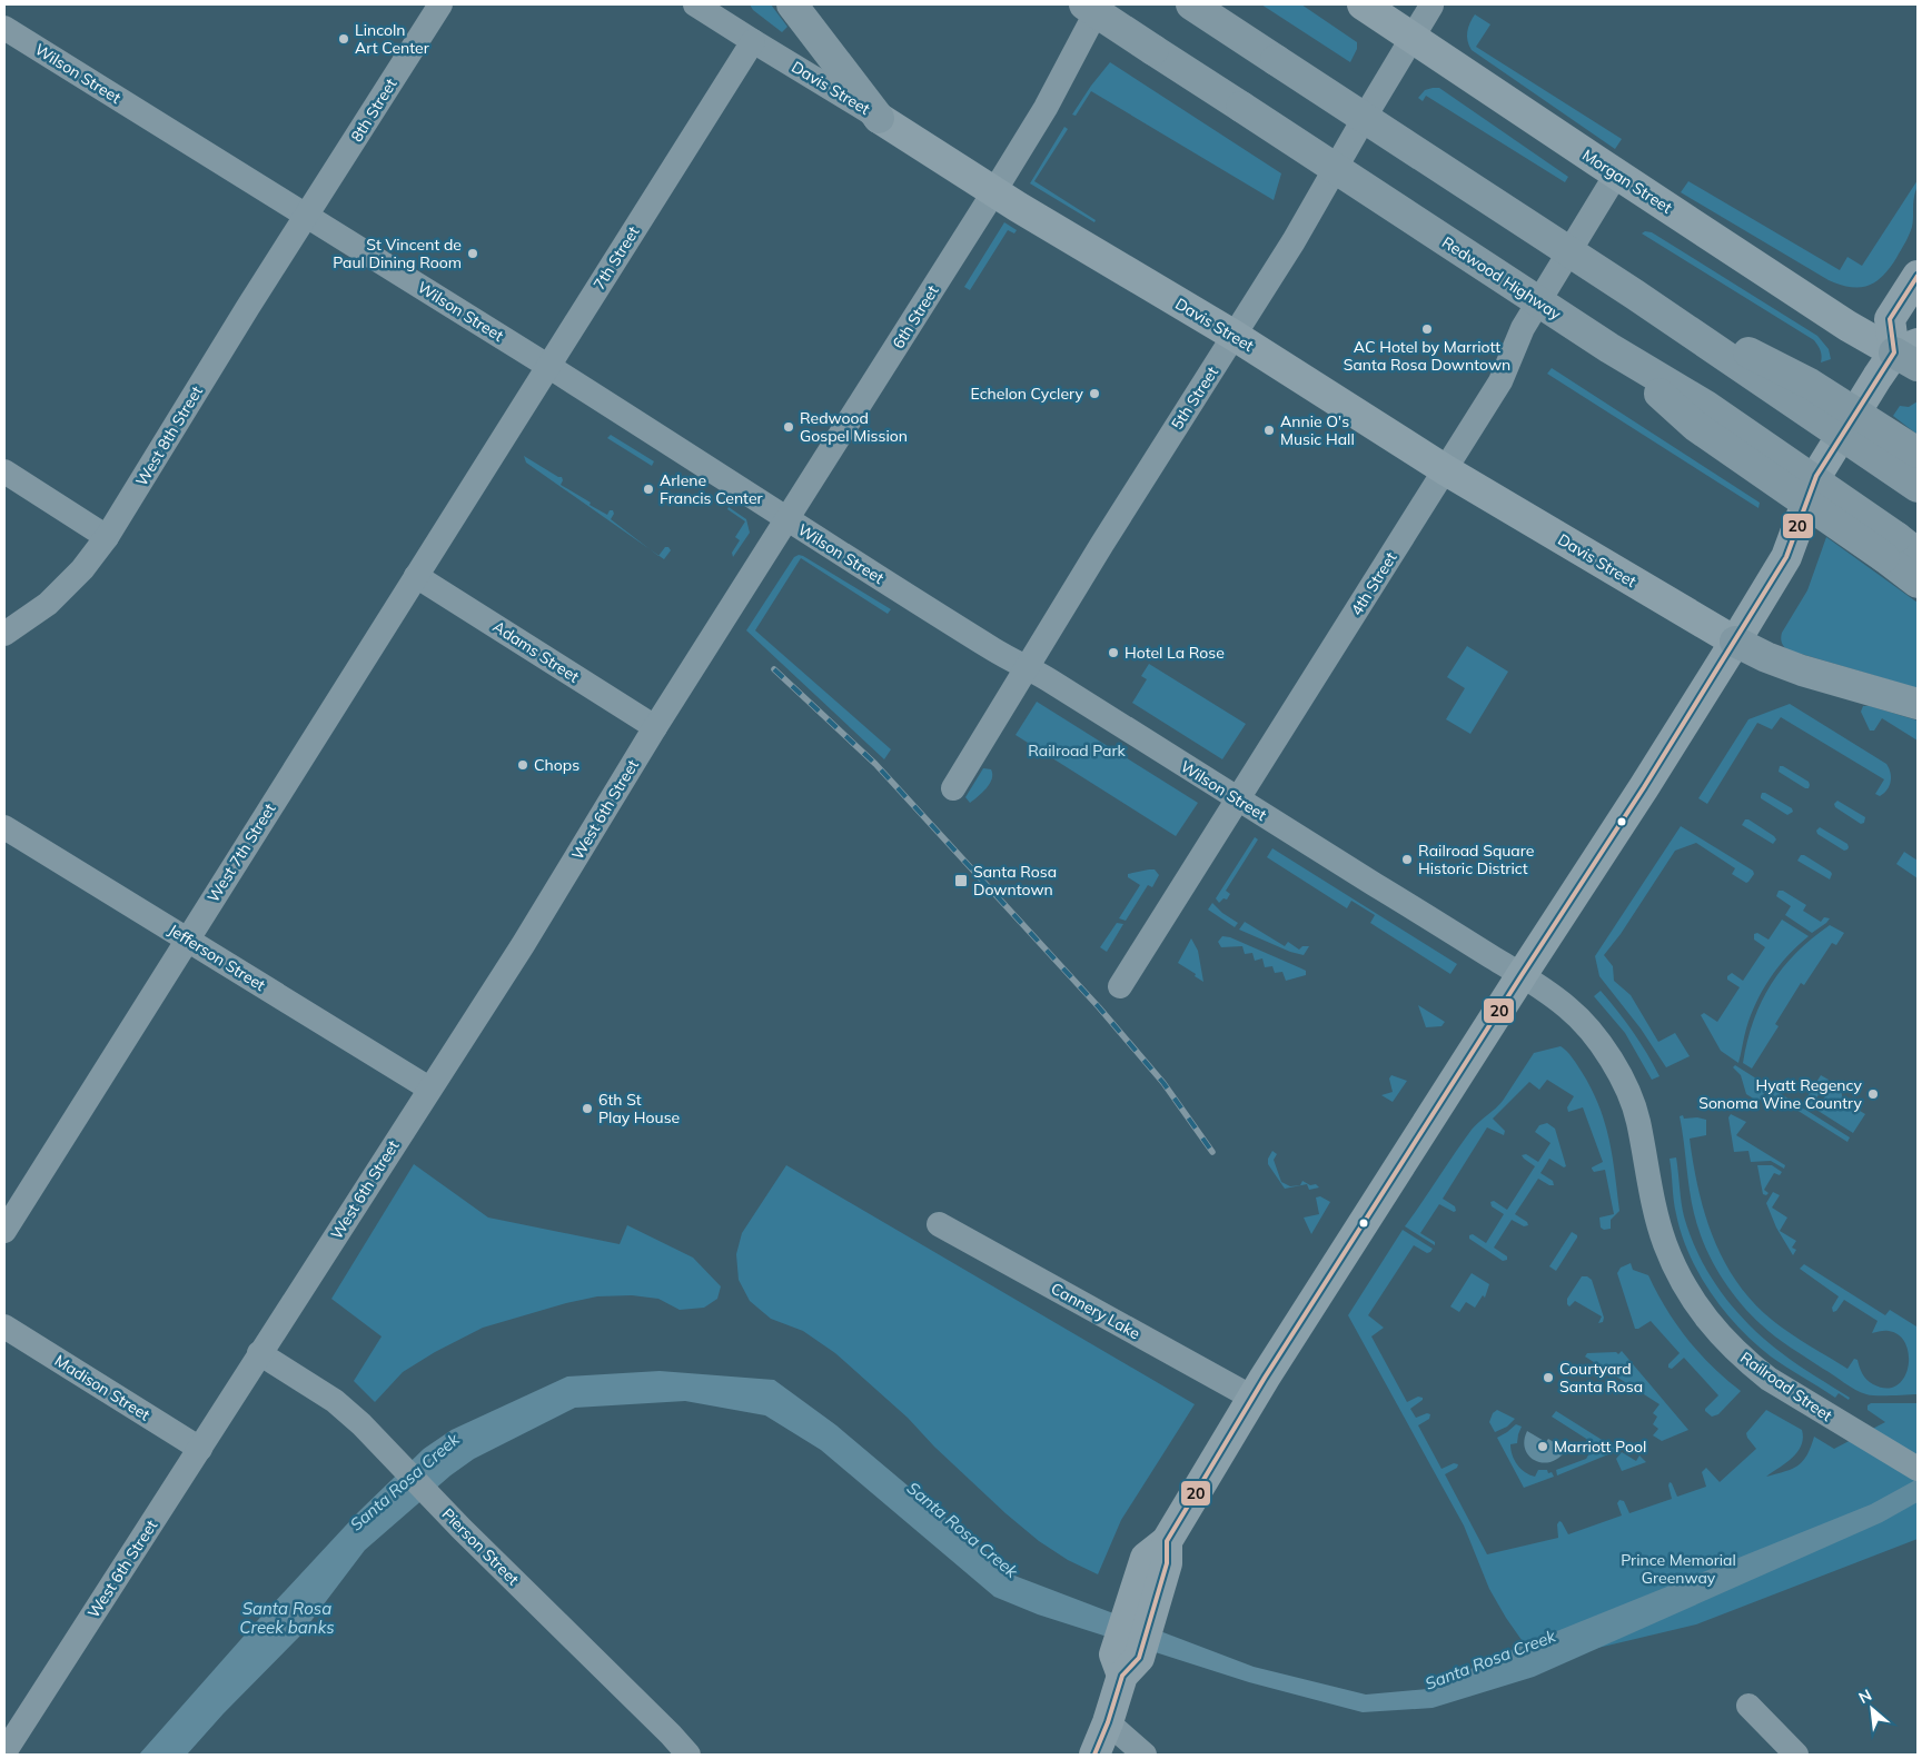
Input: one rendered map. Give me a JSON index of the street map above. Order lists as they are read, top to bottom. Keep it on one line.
{"streets":{"highway":["Redwood Highway"],"main road":["Davis Street","Morgan Street"],"street":["Wilson Street","8th Street","7th Street","6th Street","5th Street","West 8th Street","4th Street","Adams Street","West 6th Street","West 7th Street","Jefferson Street","Cannery Lake","Railroad Street","Madison Street","Pierson Street"]},"crossings":[["Wilson Street","8th Street"],["Wilson Street","7th Street"],["Wilson Street","6th Street"],["Wilson Street","5th Street"],["Wilson Street","West 8th Street"],["Wilson Street","4th Street"],["Wilson Street","Railroad Street"],["Davis Street","7th Street"],["Davis Street","6th Street"],["Davis Street","5th Street"],["Davis Street","4th Street"],["8th Street","West 8th Street"],["Morgan Street","5th Street"],["Morgan Street","4th Street"],["7th Street","West 7th Street"],["6th Street","West 6th Street"],["Adams Street","West 6th Street"],["Adams Street","West 7th Street"],["West 6th Street","Jefferson Street"],["West 6th Street","Madison Street"],["West 6th Street","Pierson Street"],["West 7th Street","Jefferson Street"]],"water":["Santa Rosa Creek","Santa Rosa Creek banks"],"parks":["Railroad Park","Prince Memorial Greenway"],"places":{"other":["Lincoln Art Center","St Vincent de Paul Dining Room","AC Hotel by Marriott Santa Rosa Downtown","Echelon Cyclery","Redwood Gospel Mission","Annie O's Music Hall","Arlene Francis Center","Hotel La Rose","Chops","Railroad Square Historic District","Hyatt Regency Sonoma Wine Country","6th St Play House","Courtyard Santa Rosa","Marriott Pool"],"transit":["Santa Rosa Downtown"]},"lines":["transit line 20"],"north":"top left"}
